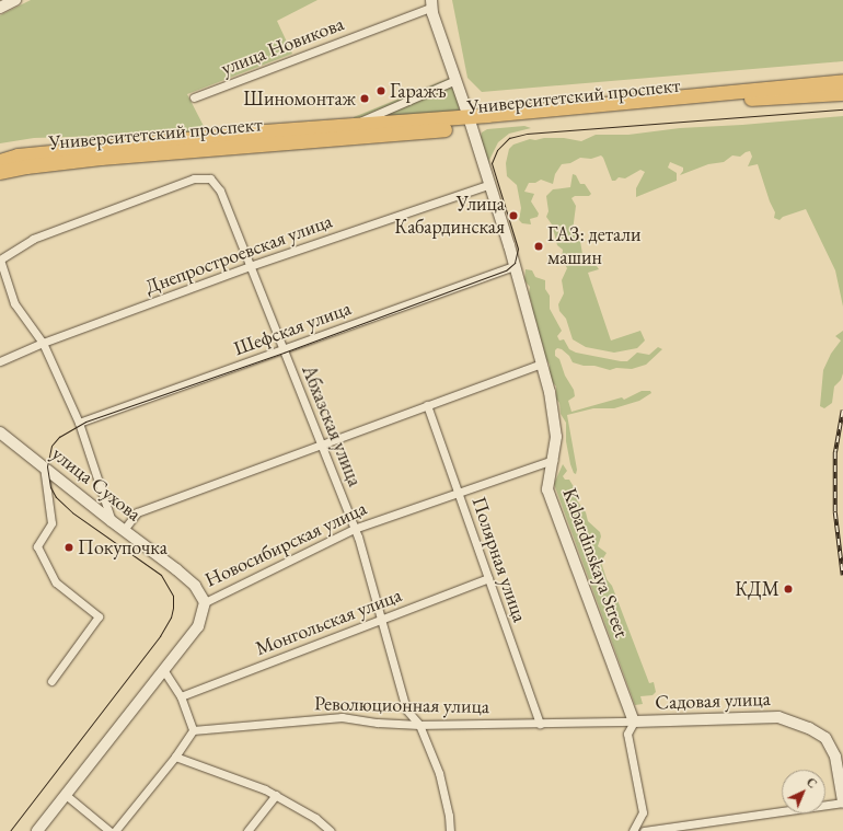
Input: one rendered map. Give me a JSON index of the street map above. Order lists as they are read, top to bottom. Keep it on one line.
{"streets":{"highway":["Университетский проспект"],"street":["улица Новикова","Днепростроевская улица","Шефская улица","Абхазская улица","улица Сухова","Новосибирская улица","Полярная улица","Kabardinskaya Street","Монгольская улица","Садовая улица","Революционная улица"]},"crossings":[["улица Новикова","Kabardinskaya Street"],["Университетский проспект","Kabardinskaya Street"],["Днепростроевская улица","Абхазская улица"],["Днепростроевская улица","Kabardinskaya Street"],["Шефская улица","Абхазская улица"],["Шефская улица","Kabardinskaya Street"],["Абхазская улица","Новосибирская улица"],["Абхазская улица","Монгольская улица"],["Абхазская улица","Революционная улица"],["улица Сухова","Новосибирская улица"],["Новосибирская улица","Полярная улица"],["Новосибирская улица","Kabardinskaya Street"],["Полярная улица","Монгольская улица"],["Полярная улица","Революционная улица"],["Kabardinskaya Street","Садовая улица"],["Kabardinskaya Street","Революционная улица"],["Садовая улица","Революционная улица"]],"places":["Гаражъ","Шиномонтаж","Улица Кабардинская","ГАЗ: детали машин","Покупочка","КДМ"],"north":"top right"}
